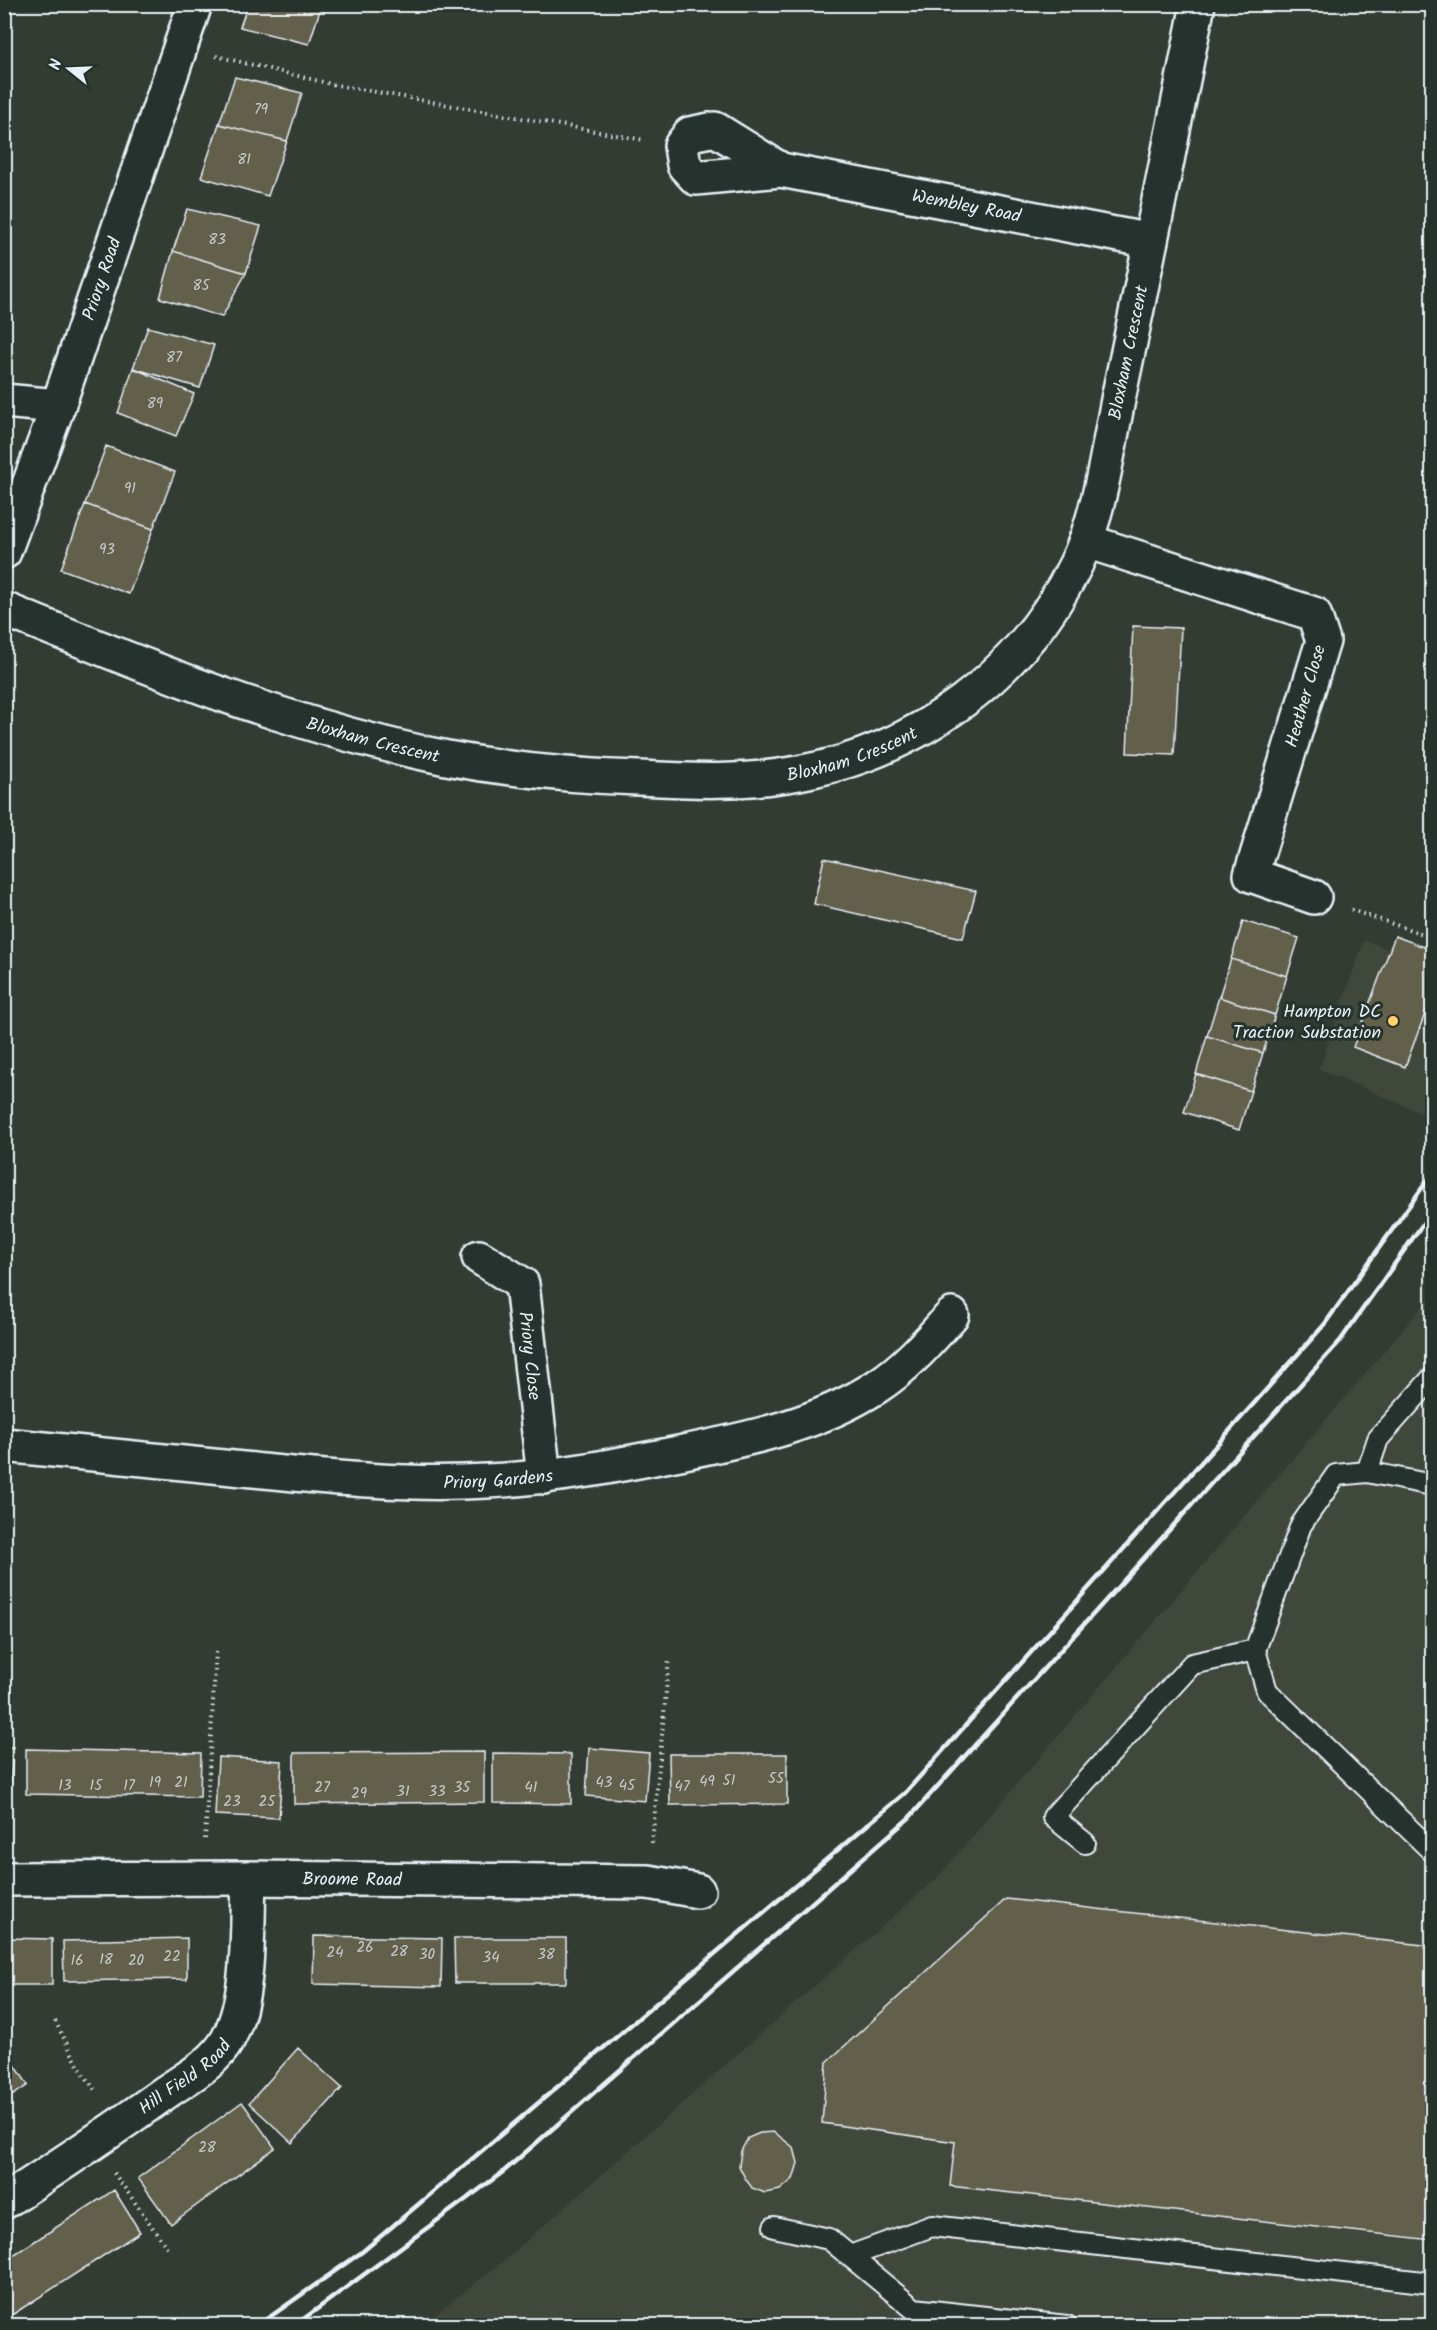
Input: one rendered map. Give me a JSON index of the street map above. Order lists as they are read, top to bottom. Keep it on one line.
{"streets":{"street":["Wembley Road","Priory Road","Bloxham Crescent","Heather Close","Priory Close","Priory Gardens","Broome Road","Hill Field Road"]},"crossings":[["Wembley Road","Bloxham Crescent"],["Bloxham Crescent","Heather Close"],["Priory Close","Priory Gardens"],["Broome Road","Hill Field Road"]],"places":["Hampton DC Traction Substation"],"house_numbers":["79","81","83","85","87","89","91","93","55","51","49","19","21","43","13","15","17","45","47","27","35","41","31","33","29","23","25","26","28","24","30","38","22","34","18","16","20","28"],"north":"left"}
